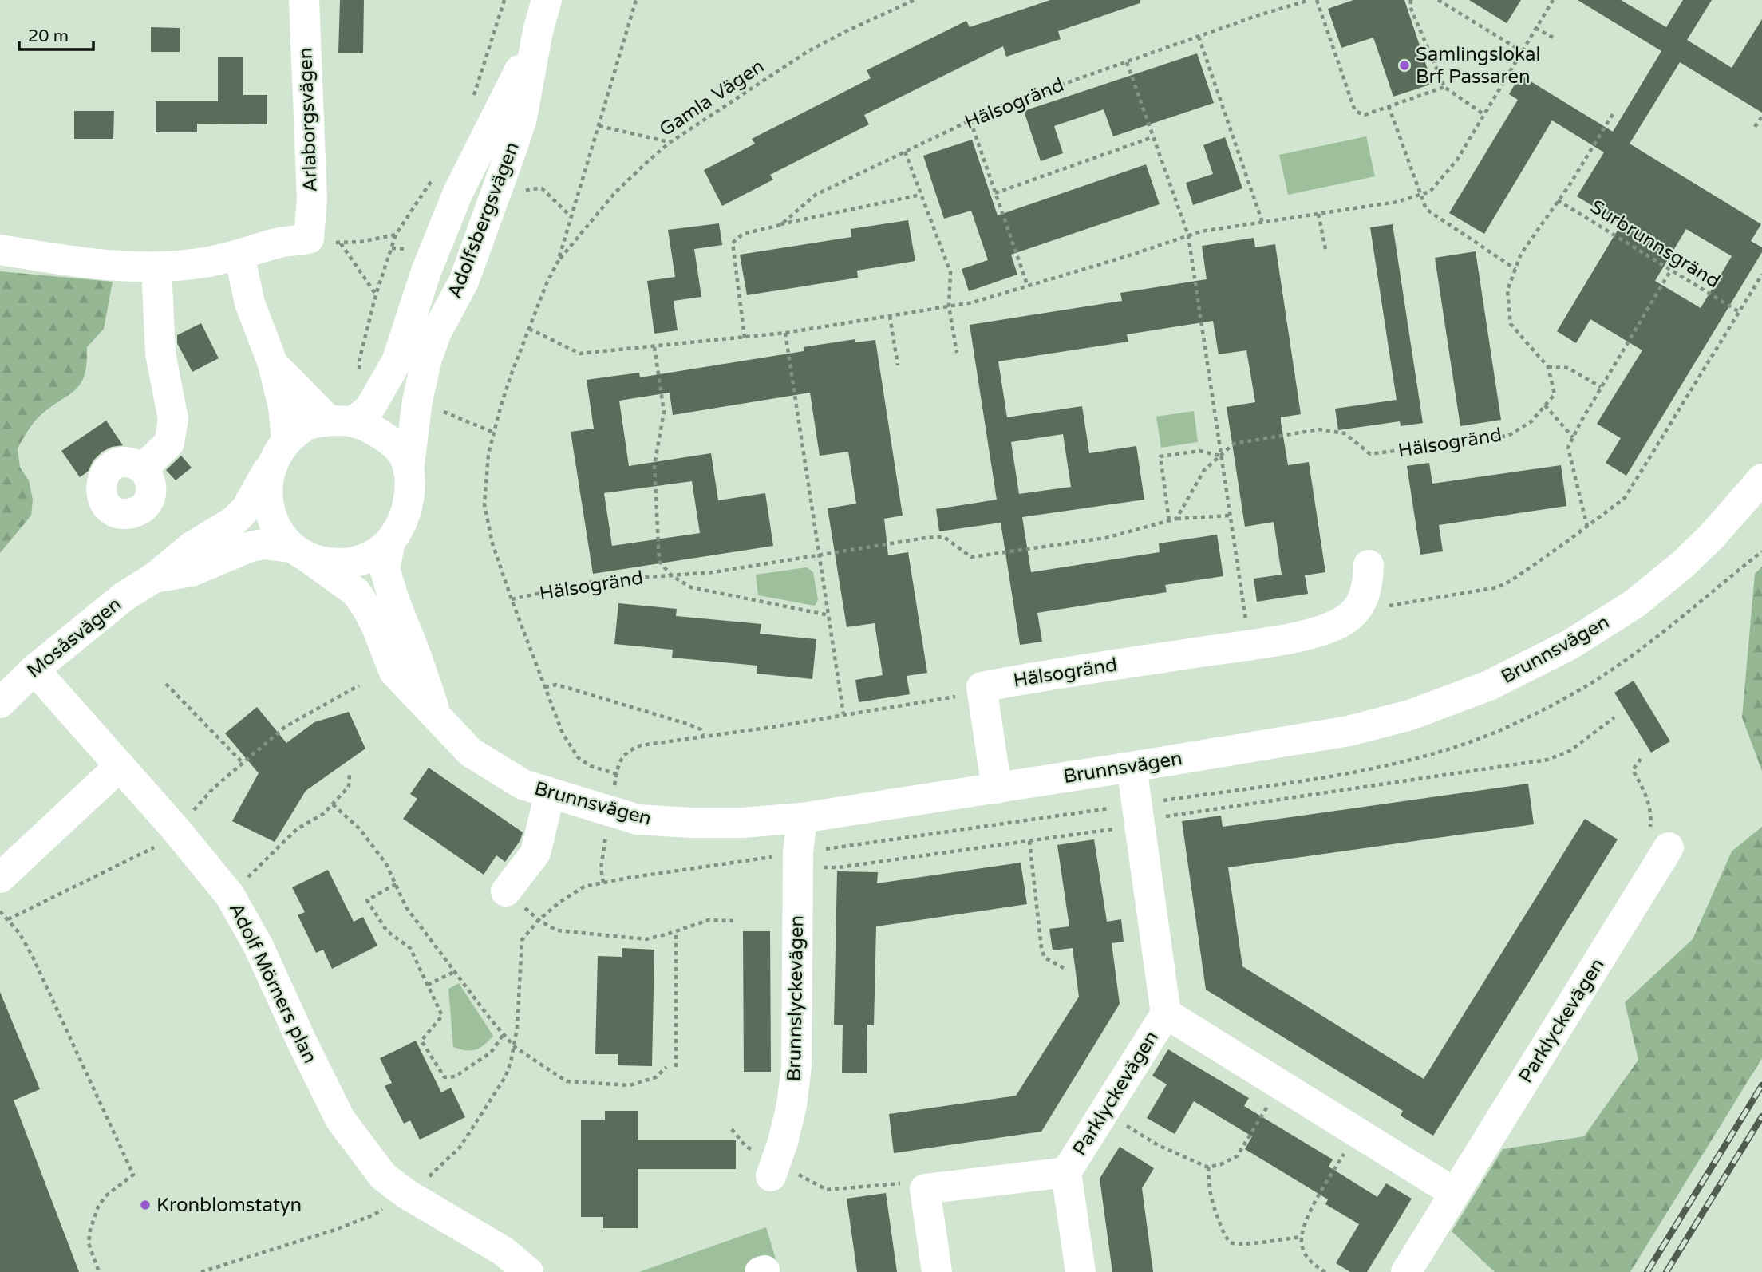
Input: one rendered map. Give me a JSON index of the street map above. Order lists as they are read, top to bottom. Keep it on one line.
{"streets":{"street":["Hälsogränd","Arlaborgsvägen","Adolfsbergsvägen","Mosåsvägen","Brunnsvägen","Adolf Mörners plan","Brunnslyckevägen","Parklyckevägen"],"path":["Gamla Vägen","Surbrunnsgränd"]},"crossings":[["Hälsogränd","Surbrunnsgränd"],["Adolfsbergsvägen","Mosåsvägen"],["Adolfsbergsvägen","Brunnsvägen"],["Mosåsvägen","Brunnsvägen"],["Mosåsvägen","Adolf Mörners plan"],["Brunnsvägen","Brunnslyckevägen"],["Brunnsvägen","Parklyckevägen"]],"places":["Samlingslokal Brf Passaren","Kronblomstatyn"],"scale_bar":"20 m"}
